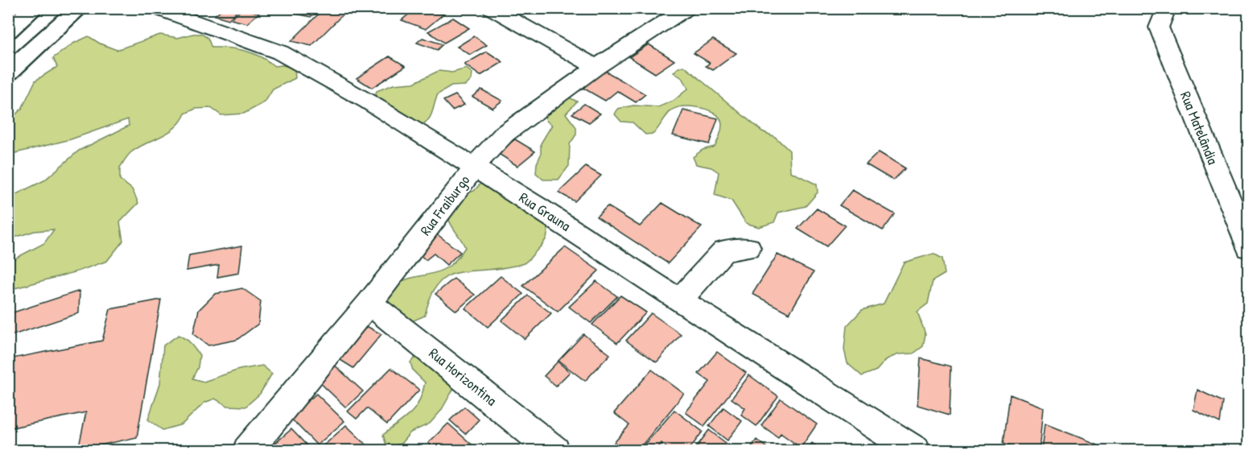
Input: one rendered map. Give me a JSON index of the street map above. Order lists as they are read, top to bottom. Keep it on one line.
{"streets":{"street":["Rua Matelândia","Rua Fraiburgo","Rua Grauna","Rua Horizontina"]},"crossings":[["Rua Fraiburgo","Rua Grauna"],["Rua Fraiburgo","Rua Horizontina"]]}
